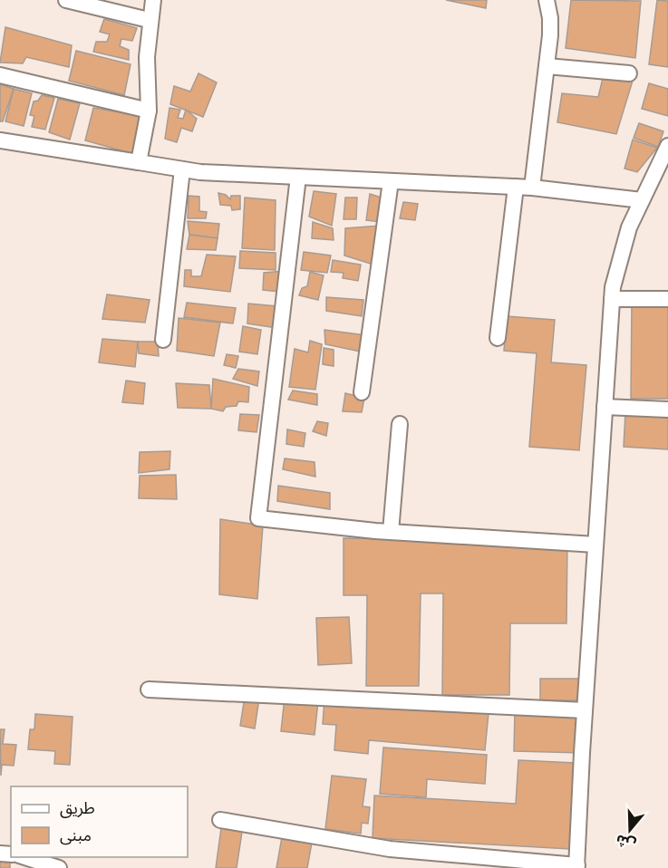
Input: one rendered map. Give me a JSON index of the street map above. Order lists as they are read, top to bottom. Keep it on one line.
{"legend":["طريق","مبنى"],"north":"bottom"}
